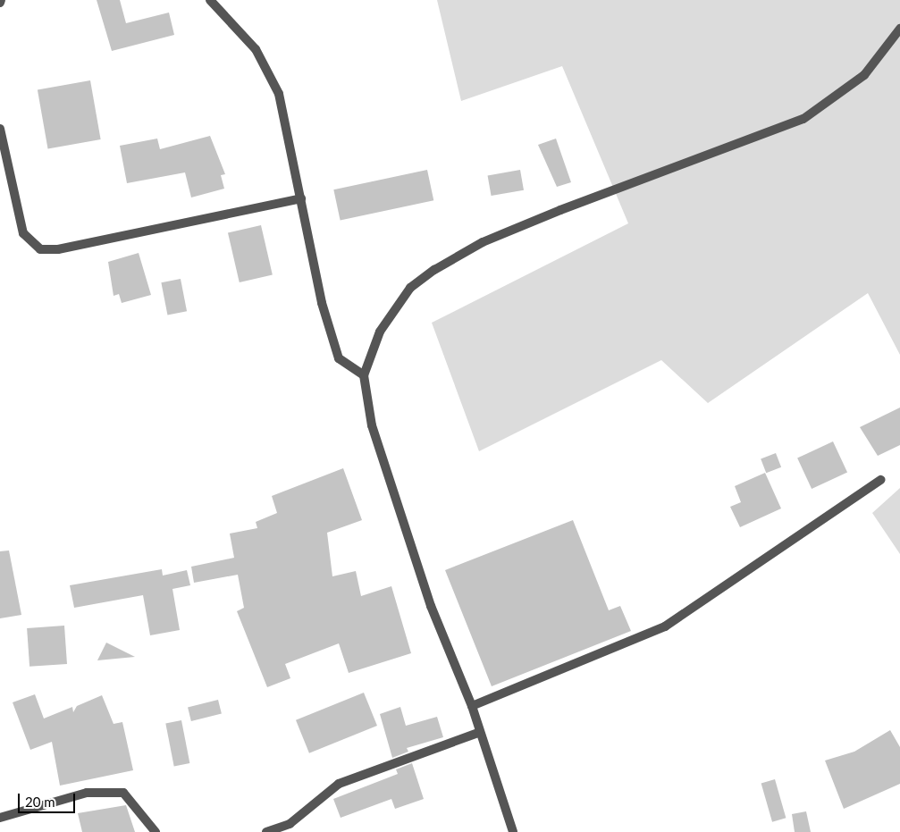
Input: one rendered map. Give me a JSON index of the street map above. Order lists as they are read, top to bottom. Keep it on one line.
{"scale_bar":"20 m"}
